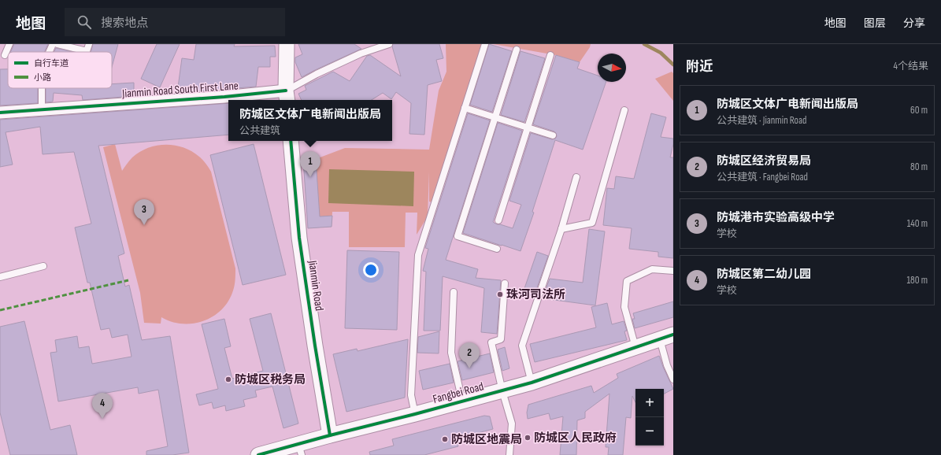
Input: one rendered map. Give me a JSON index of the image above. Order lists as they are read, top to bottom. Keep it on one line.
{"streets":{"street":["Jianmin Road South First Lane","Jianmin Road","Fangbei Road"]},"crossings":[["Jianmin Road","Fangbei Road"]],"places":["珠河司法所","防城区税务局","防城区人民政府","防城区地震局"],"legend":["自行车道","小路"],"north":"right","page":{"header":"地图","search":"搜索地点","nav":["地图","图层","分享"],"heading":["附近","4个结果"],"list":[{"mark":"1","name":"防城区文体广电新闻出版局","note":"公共建筑 · Jianmin Road","value":"60 m"},{"mark":"2","name":"防城区经济贸易局","note":"公共建筑 · Fangbei Road","value":"80 m"},{"mark":"3","name":"防城港市实验高级中学","note":"学校","value":"140 m"},{"mark":"4","name":"防城区第二幼儿园","note":"学校","value":"180 m"}],"popup":["防城区文体广电新闻出版局","公共建筑"],"pins":["1","3","2","4"],"map_buttons":["+","−"]}}
